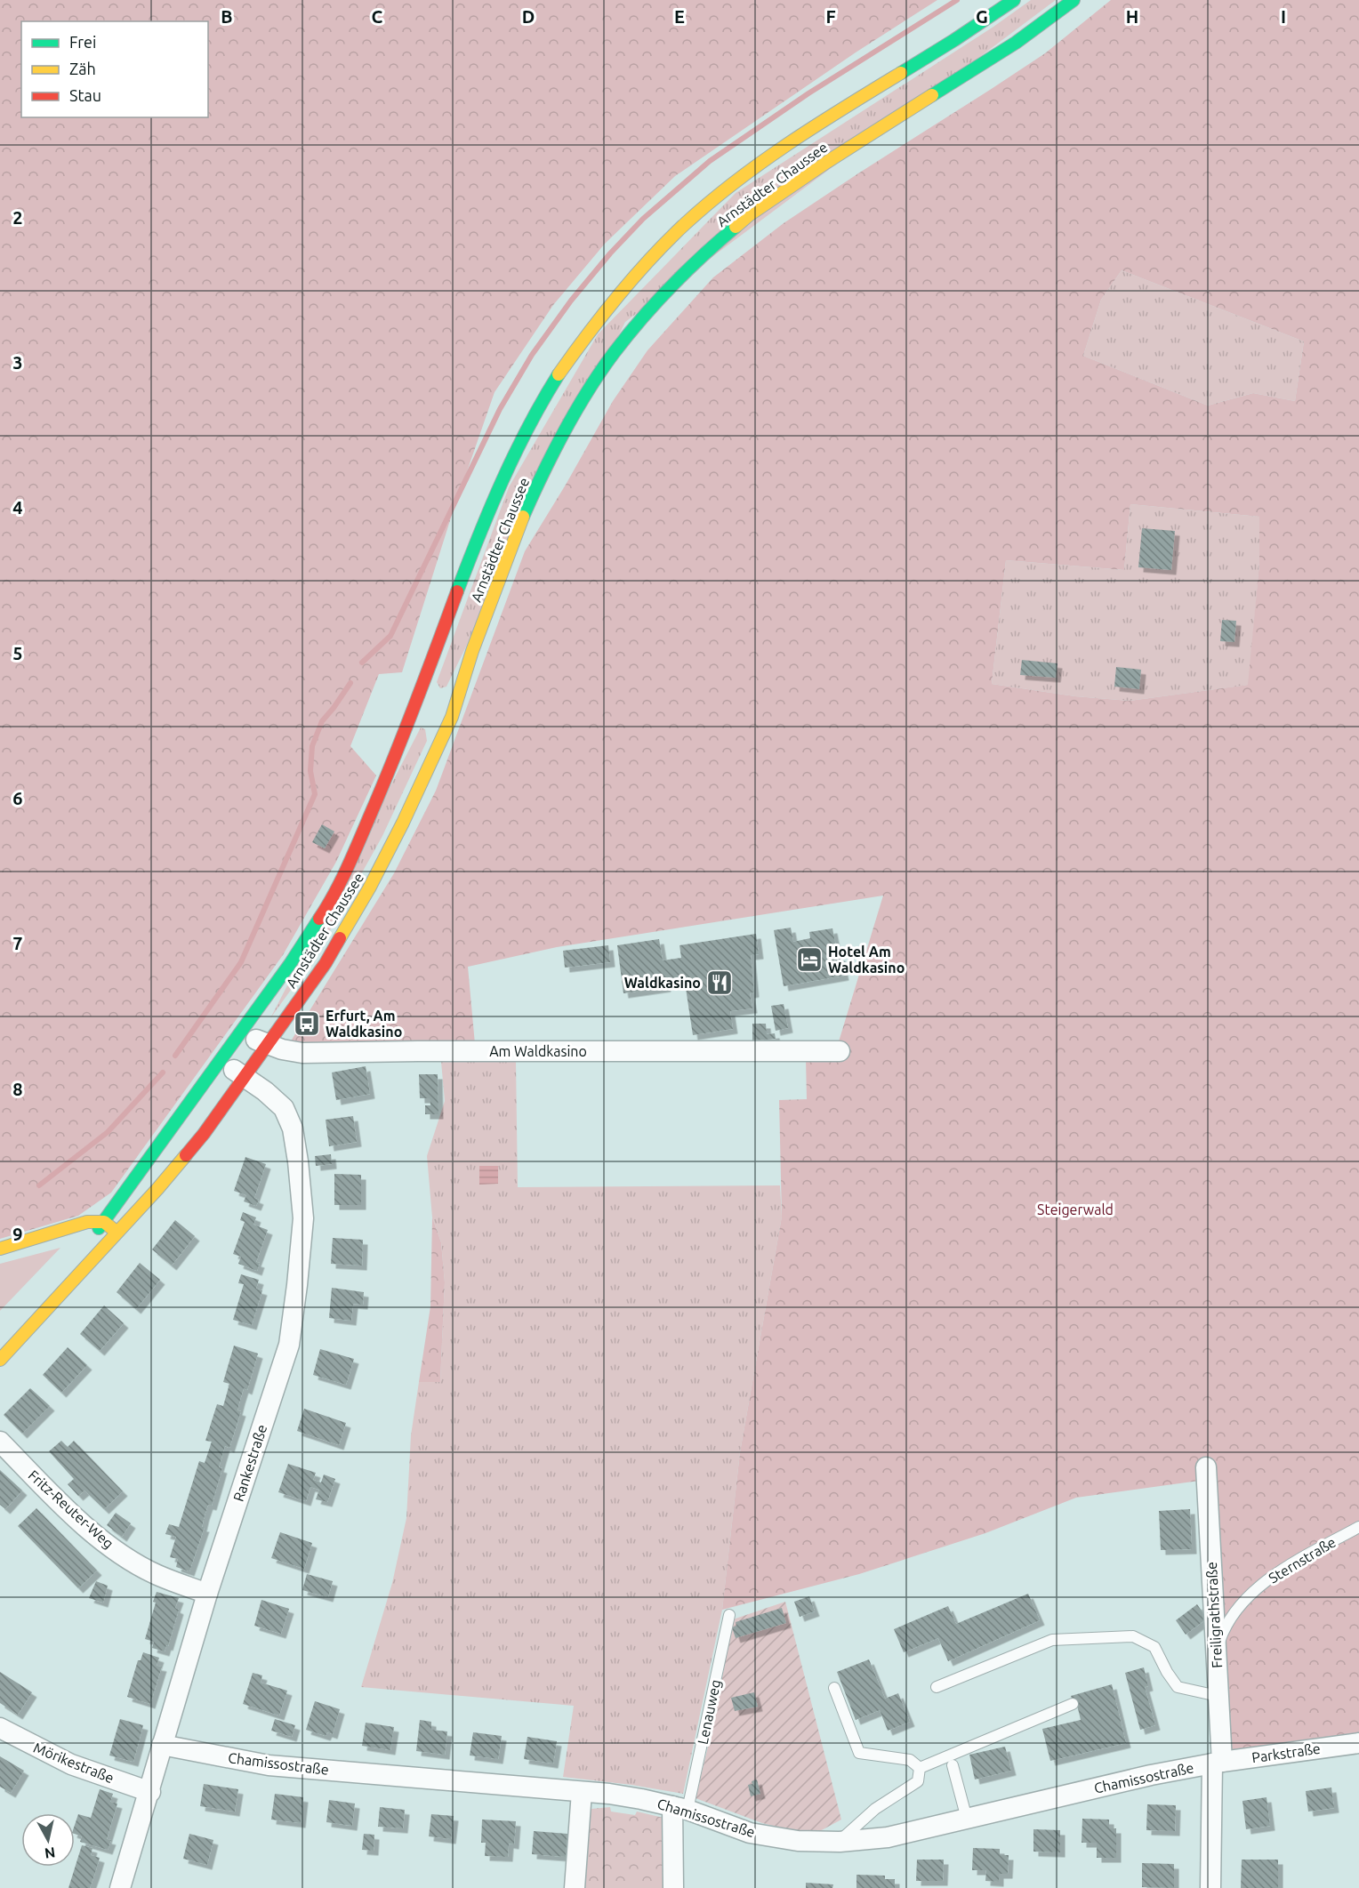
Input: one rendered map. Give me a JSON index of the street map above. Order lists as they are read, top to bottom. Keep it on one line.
{"streets":{"main road":["Arnstädter Chaussee"],"street":["Am Waldkasino","Rankestraße","Fritz-Reuter-Weg","Freiligrathstraße","Parkstraße","Mörikestraße","Chamissostraße"],"lane":["Sternstraße","Lenauweg"]},"crossings":[["Arnstädter Chaussee","Am Waldkasino"],["Arnstädter Chaussee","Rankestraße"],["Rankestraße","Fritz-Reuter-Weg"],["Rankestraße","Mörikestraße"],["Rankestraße","Chamissostraße"],["Sternstraße","Freiligrathstraße"],["Freiligrathstraße","Parkstraße"],["Freiligrathstraße","Chamissostraße"],["Lenauweg","Chamissostraße"],["Parkstraße","Chamissostraße"]],"parks":["Steigerwald"],"places":{"hotel":["Hotel Am Waldkasino"],"restaurant":["Waldkasino"],"bus stop":["Erfurt, Am Waldkasino"]},"legend":["Frei","Zäh","Stau"],"north":"bottom","grid":{"columns":["B","C","D","E","F","G","H","I"],"rows":["2","3","4","5","6","7","8","9"]}}
